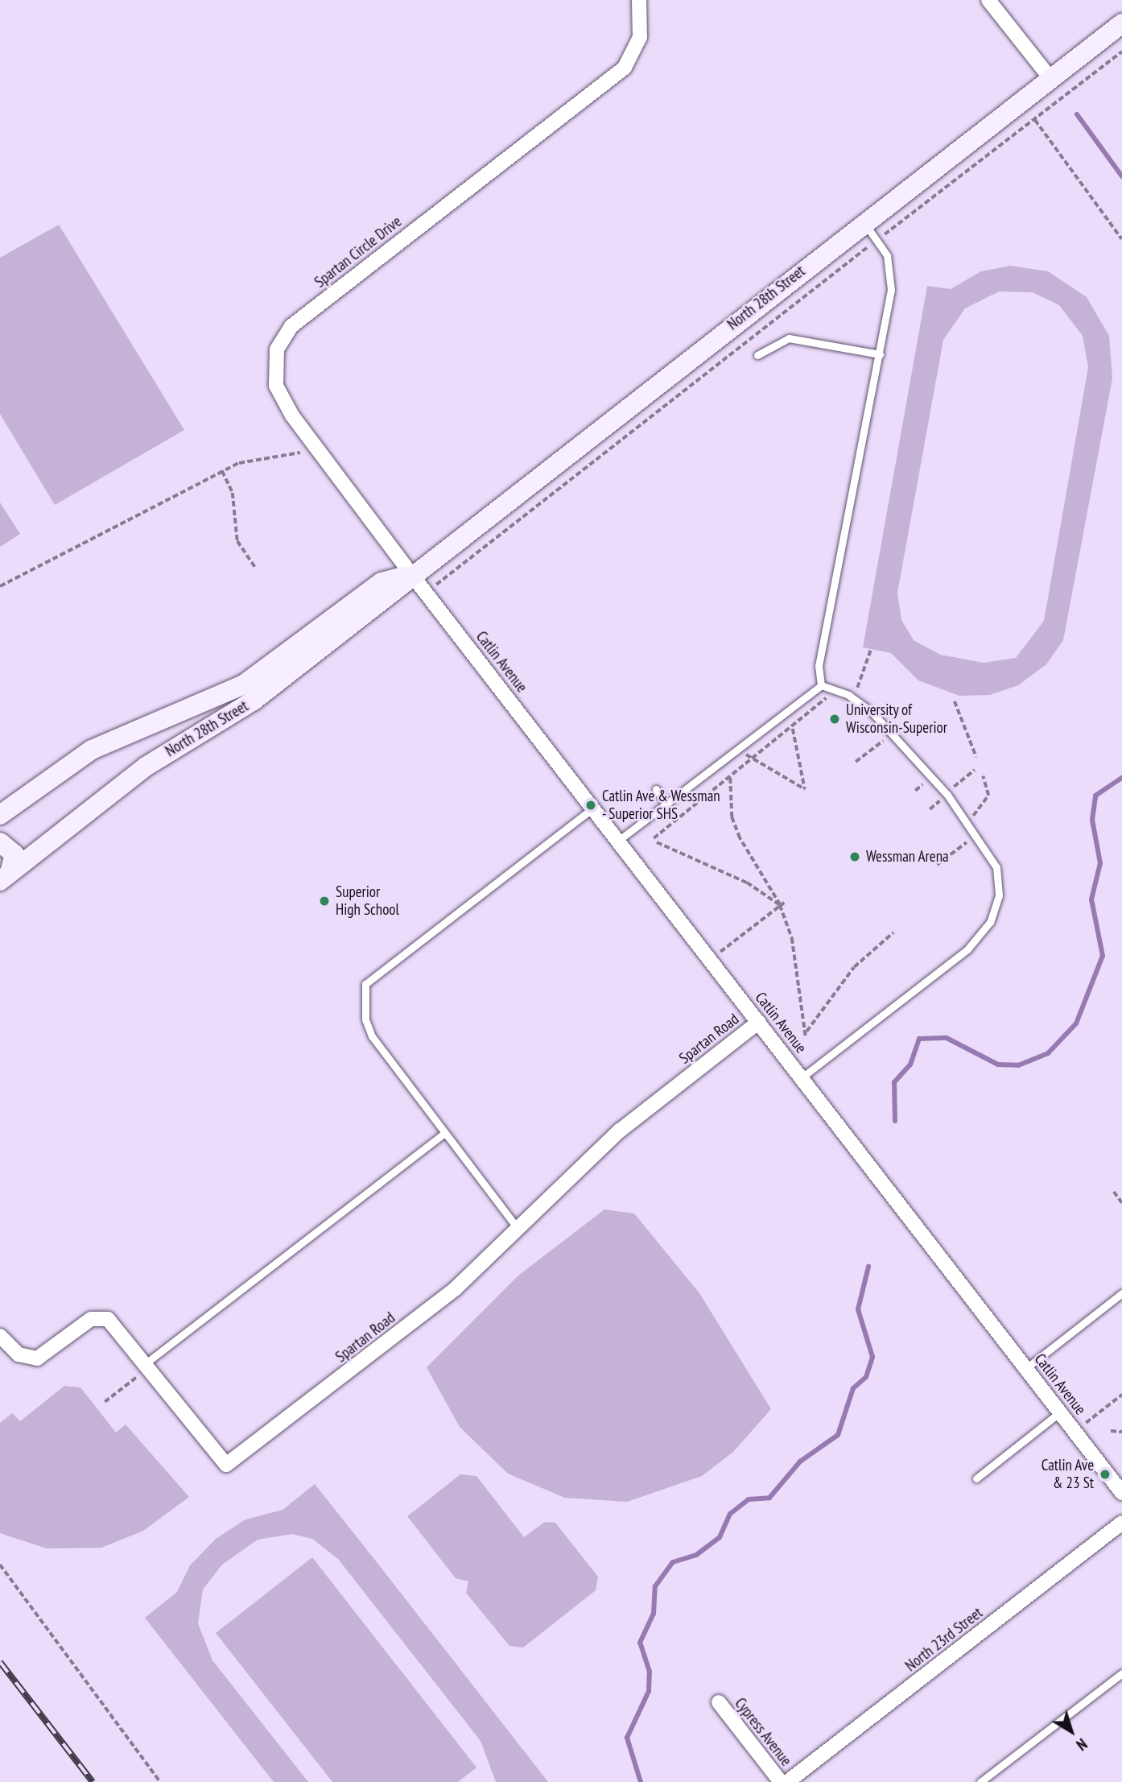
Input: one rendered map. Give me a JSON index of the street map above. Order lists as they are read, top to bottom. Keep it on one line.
{"streets":{"main road":["North 28th Street"],"street":["Spartan Circle Drive","Catlin Avenue","Spartan Road","North 23rd Street","Cypress Avenue"]},"crossings":[["Spartan Circle Drive","North 28th Street"],["Spartan Circle Drive","Catlin Avenue"],["North 28th Street","Catlin Avenue"],["Catlin Avenue","Spartan Road"]],"places":["University of Wisconsin-Superior","Catlin Ave & Wessman - Superior SHS","Wessman Arena","Superior High School","Catlin Ave & 23 St"],"north":"bottom right"}
